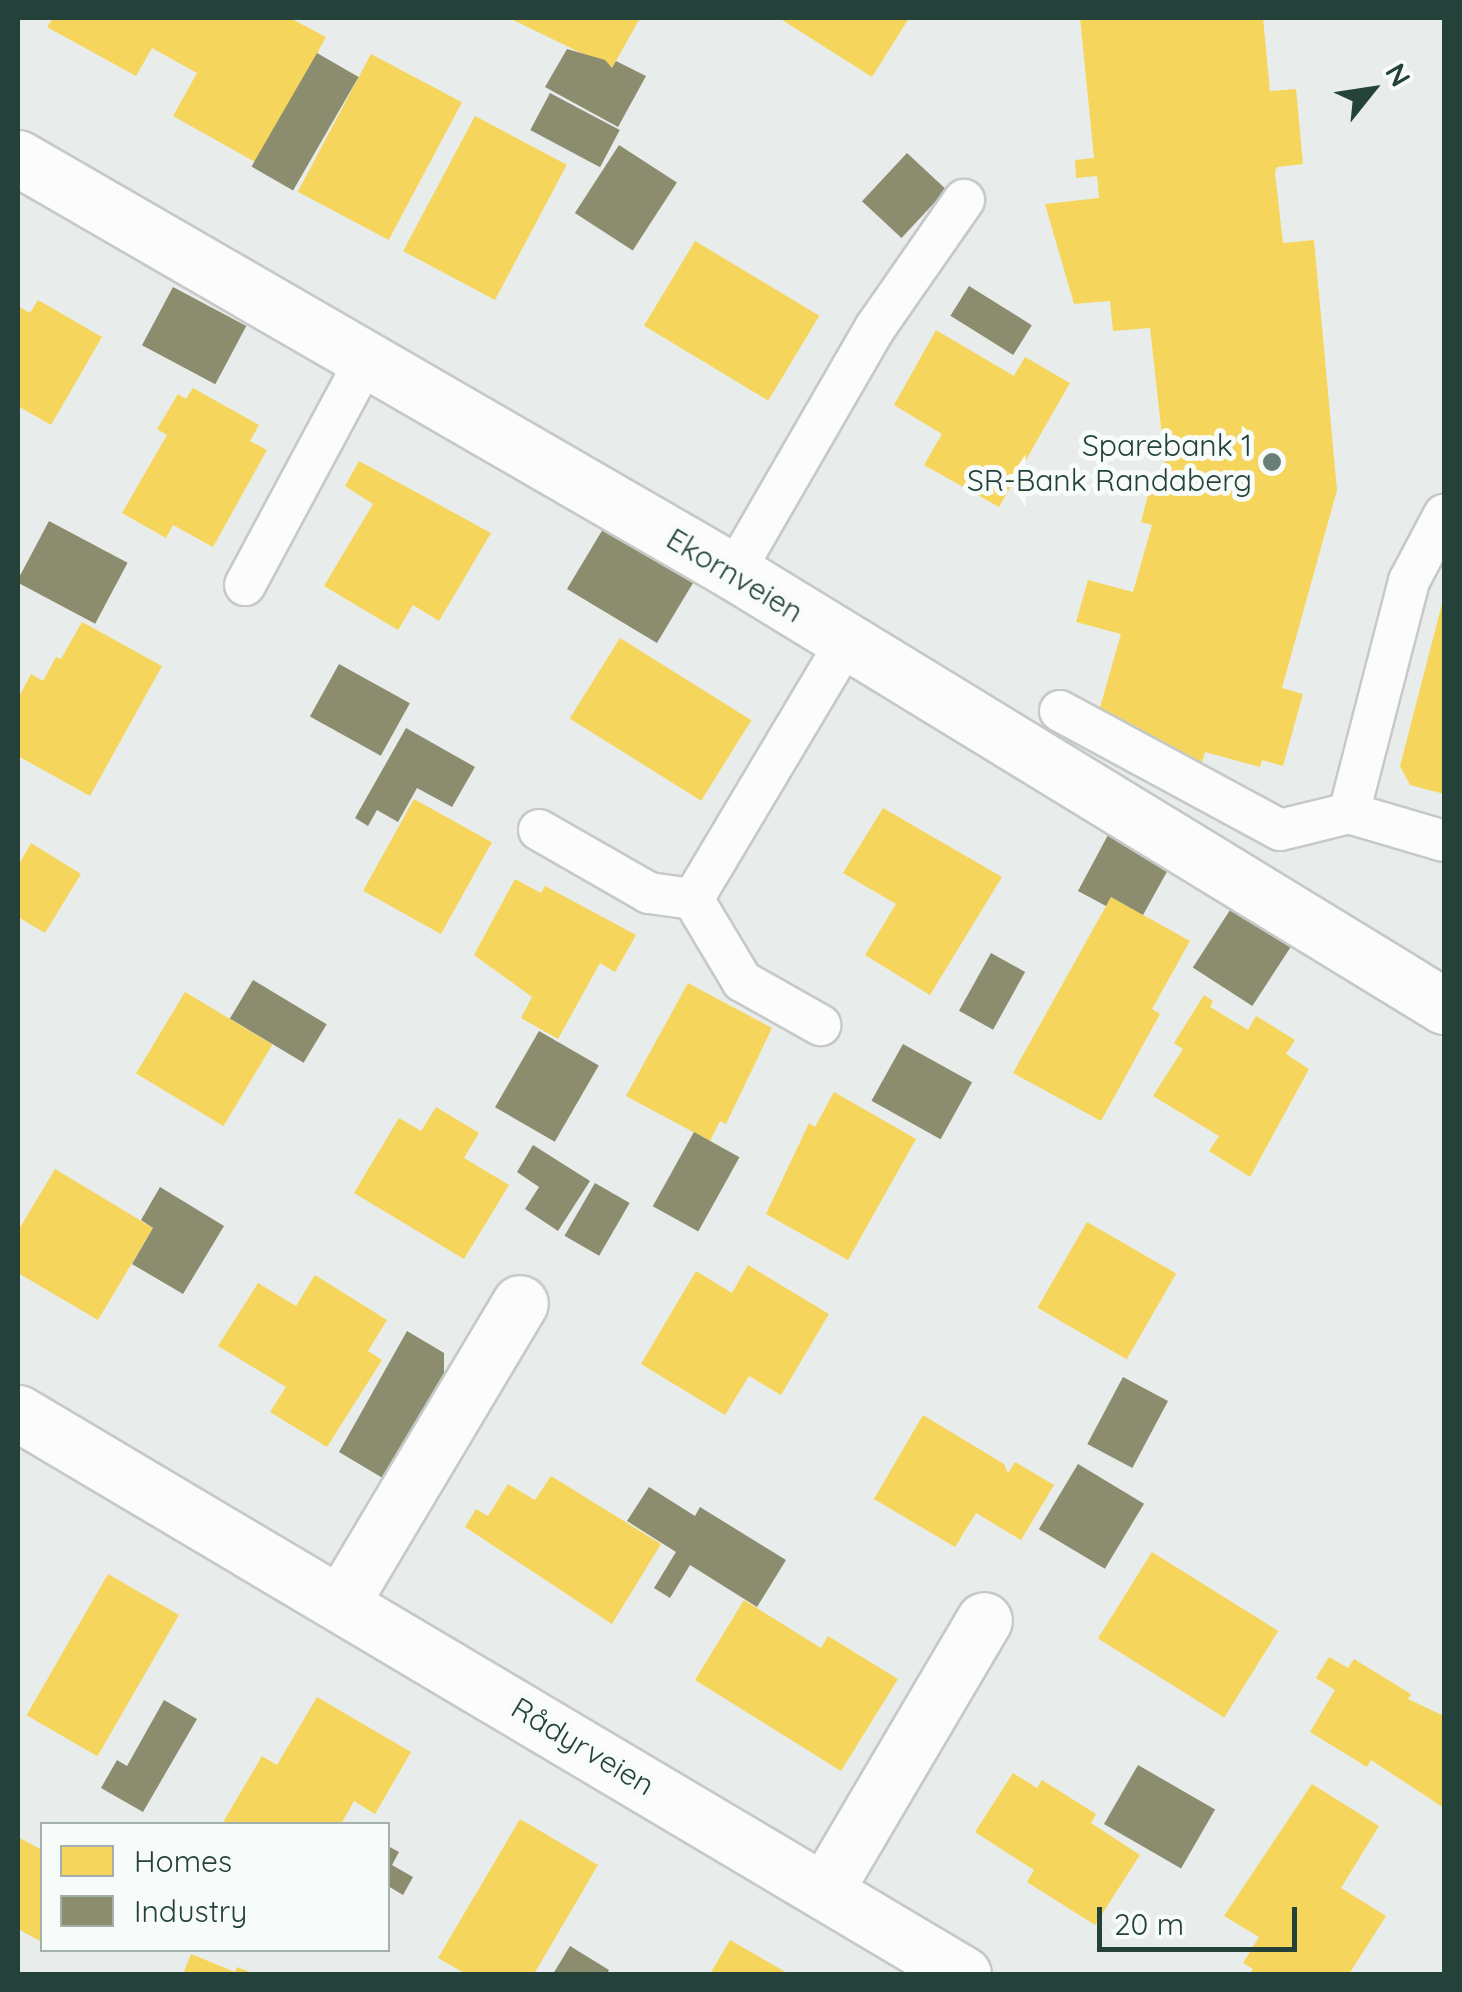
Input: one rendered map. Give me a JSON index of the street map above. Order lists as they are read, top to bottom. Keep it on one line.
{"streets":{"street":["Ekornveien","Rådyrveien"]},"places":["Sparebank 1 SR-Bank Randaberg"],"legend":["Homes","Industry"],"scale_bar":"20 m","north":"top right"}
